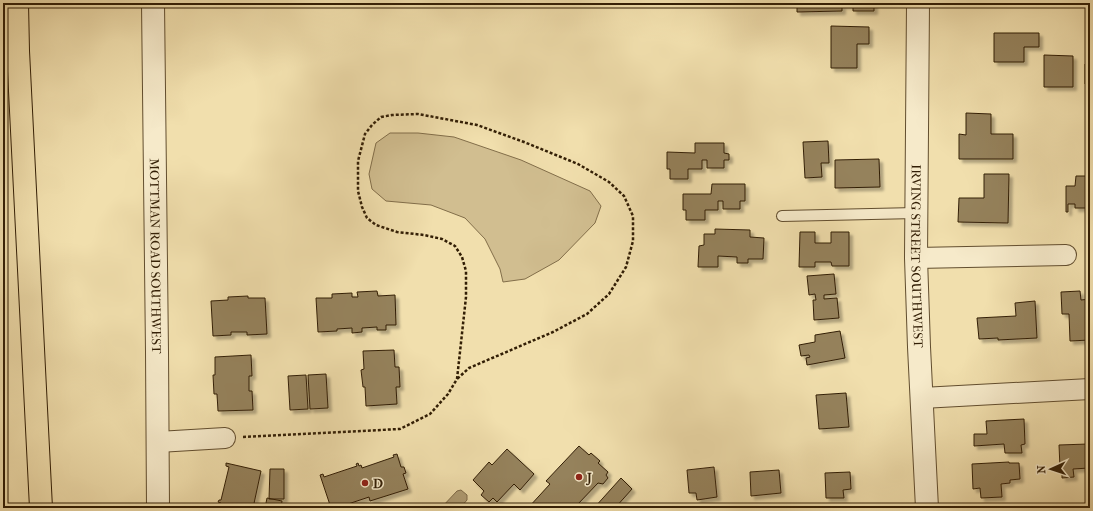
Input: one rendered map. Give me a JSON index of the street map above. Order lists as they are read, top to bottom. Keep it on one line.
{"streets":{"street":["MOTTMAN ROAD SOUTHWEST","IRVING STREET SOUTHWEST"]},"places":["J","D"],"north":"left"}
